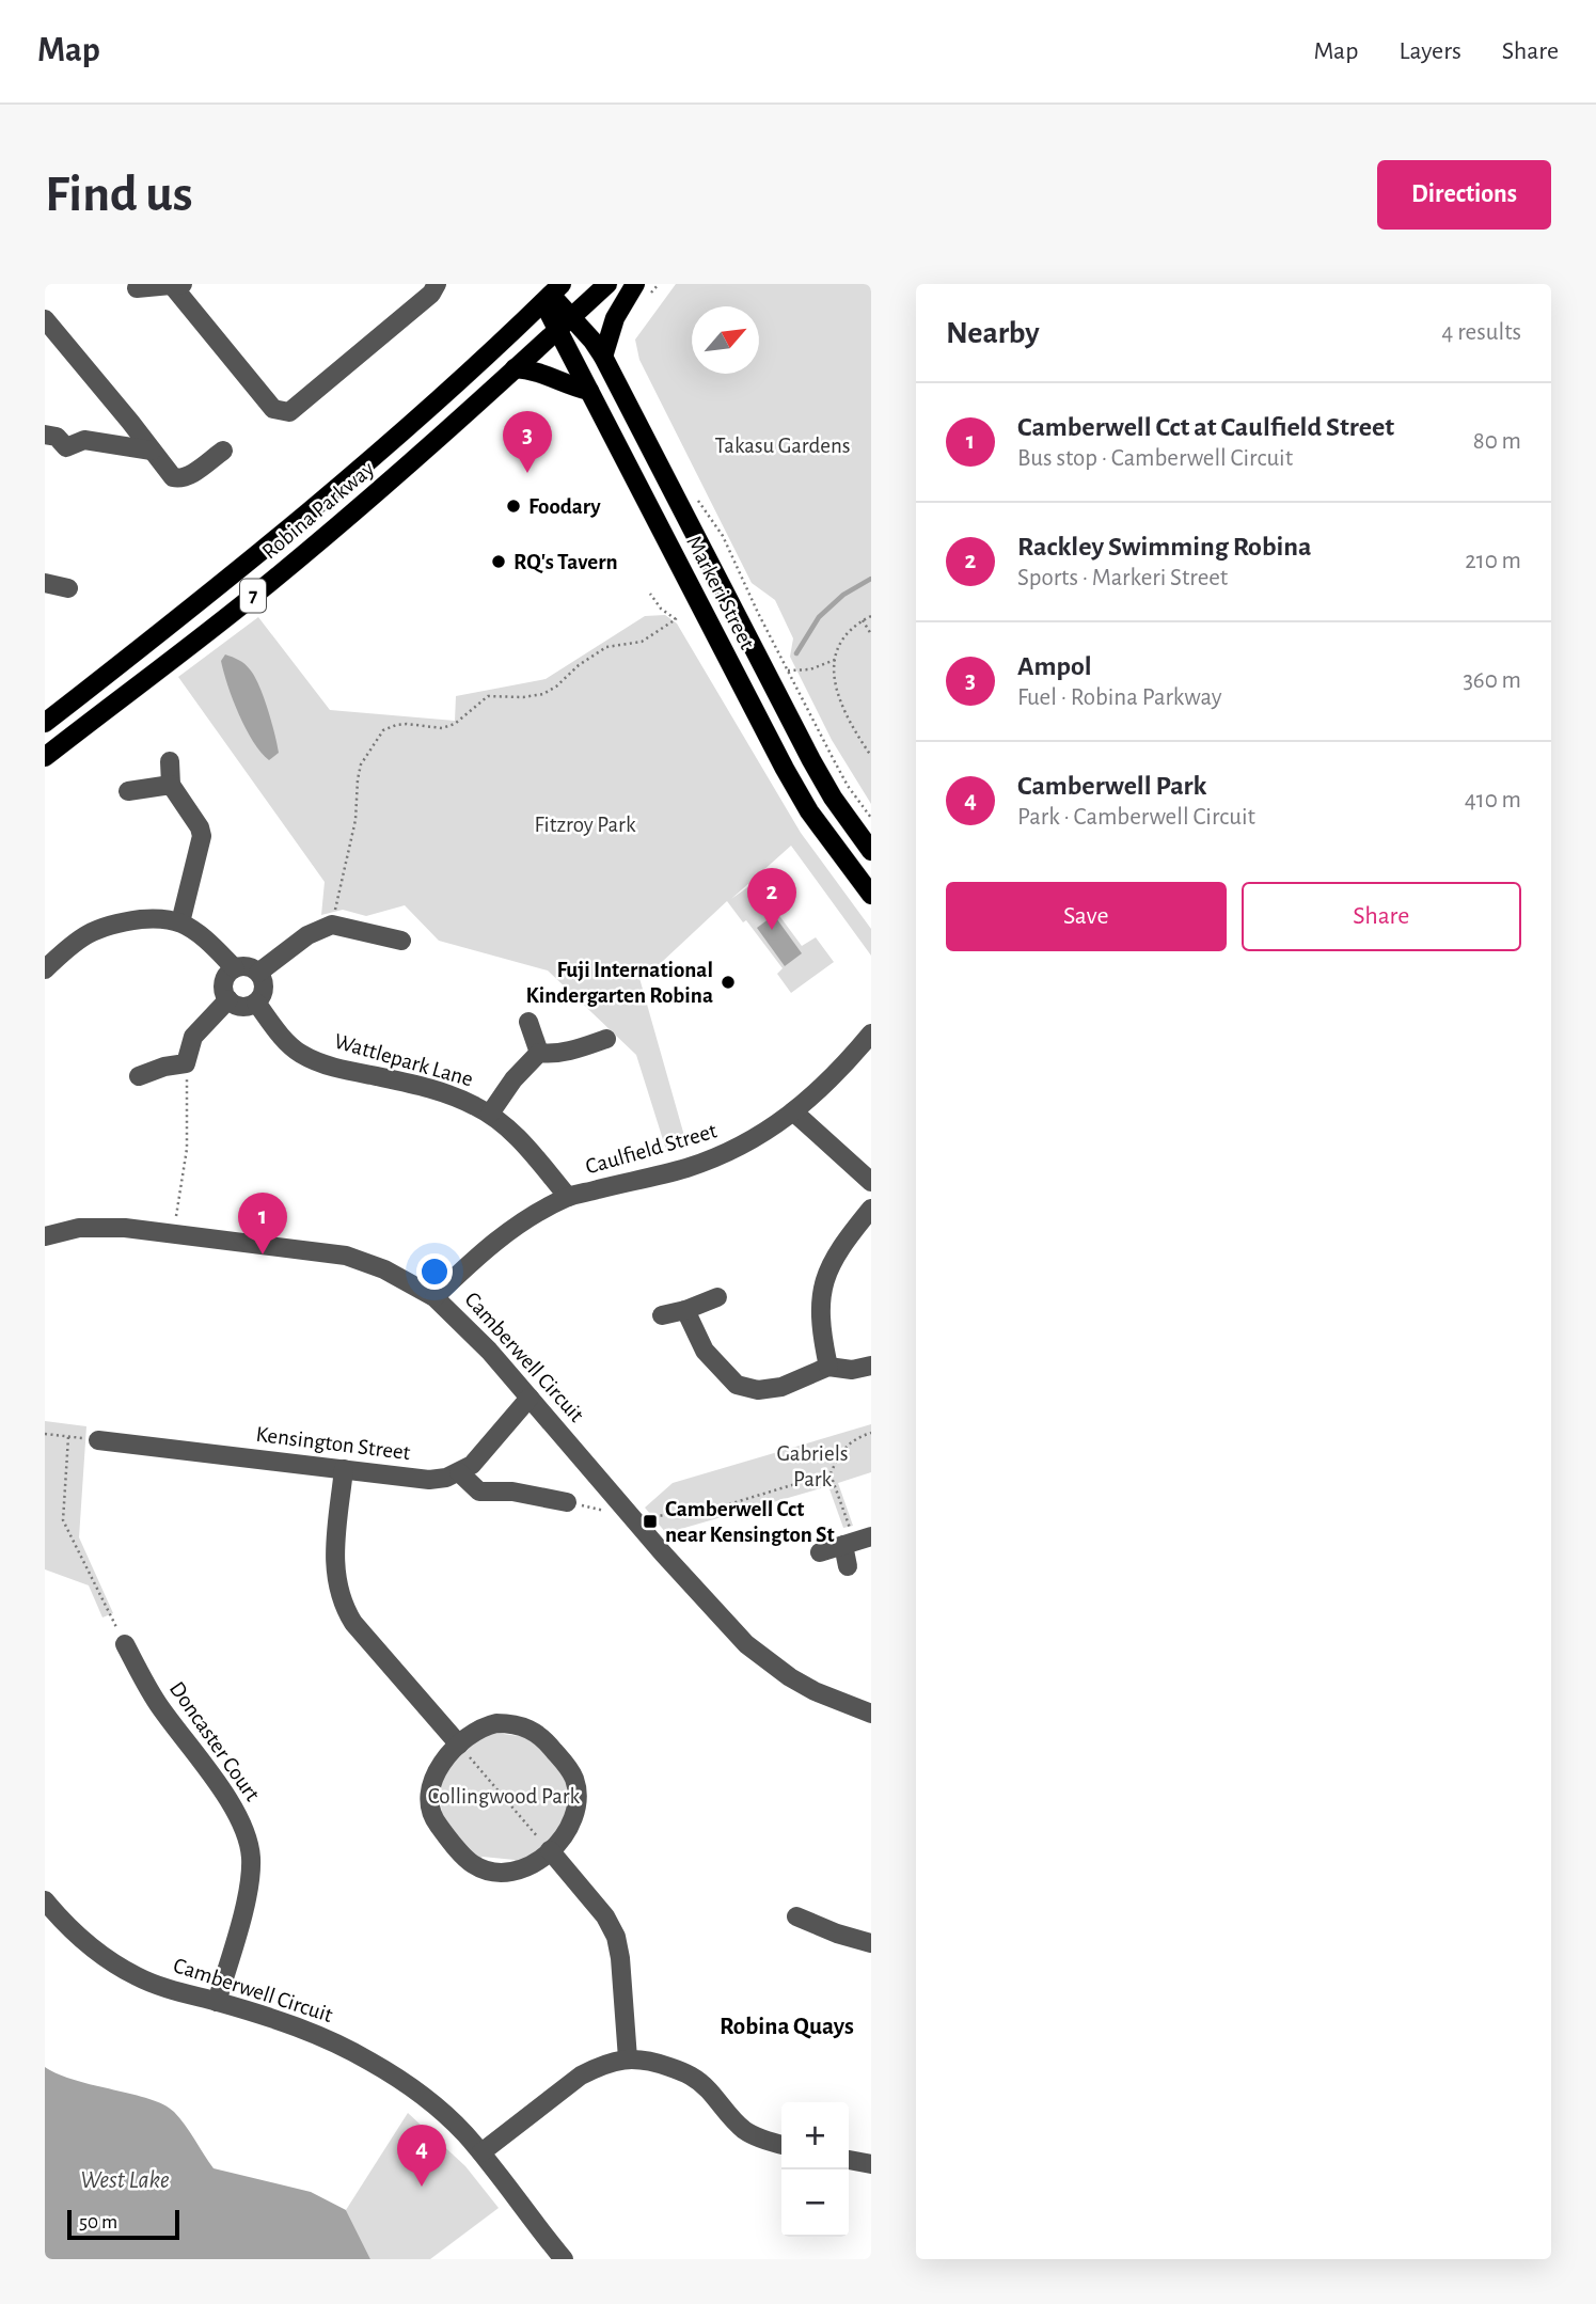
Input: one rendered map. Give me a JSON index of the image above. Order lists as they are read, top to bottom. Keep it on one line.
{"streets":{"main road":["Robina Parkway","Markeri Street","7"],"street":["Wattlepark Lane","Caulfield Street","Camberwell Circuit","Kensington Street","Doncaster Court"]},"crossings":[["Robina Parkway","Markeri Street"],["Wattlepark Lane","Caulfield Street"],["Caulfield Street","Camberwell Circuit"],["Camberwell Circuit","Kensington Street"],["Camberwell Circuit","Doncaster Court"]],"districts":["Robina Quays"],"water":["West Lake"],"parks":["Takasu Gardens","Fitzroy Park","Gabriels Park","Collingwood Park"],"places":{"other":["Foodary","RQ's Tavern","Fuji International Kindergarten Robina"],"transit":["Camberwell Cct near Kensington St"]},"scale_bar":"50 m","north":"top right","page":{"header":"Map","nav":["Map","Layers","Share"],"buttons":["Directions",["Save","Share"]],"title":"Find us","heading":["Nearby","4 results"],"list":[{"mark":"1","name":"Camberwell Cct at Caulfield Street","note":"Bus stop · Camberwell Circuit","value":"80 m"},{"mark":"2","name":"Rackley Swimming Robina","note":"Sports · Markeri Street","value":"210 m"},{"mark":"3","name":"Ampol","note":"Fuel · Robina Parkway","value":"360 m"},{"mark":"4","name":"Camberwell Park","note":"Park · Camberwell Circuit","value":"410 m"}],"pins":["3","2","1","4"],"map_buttons":["+","−"],"scale":"50 m"}}
